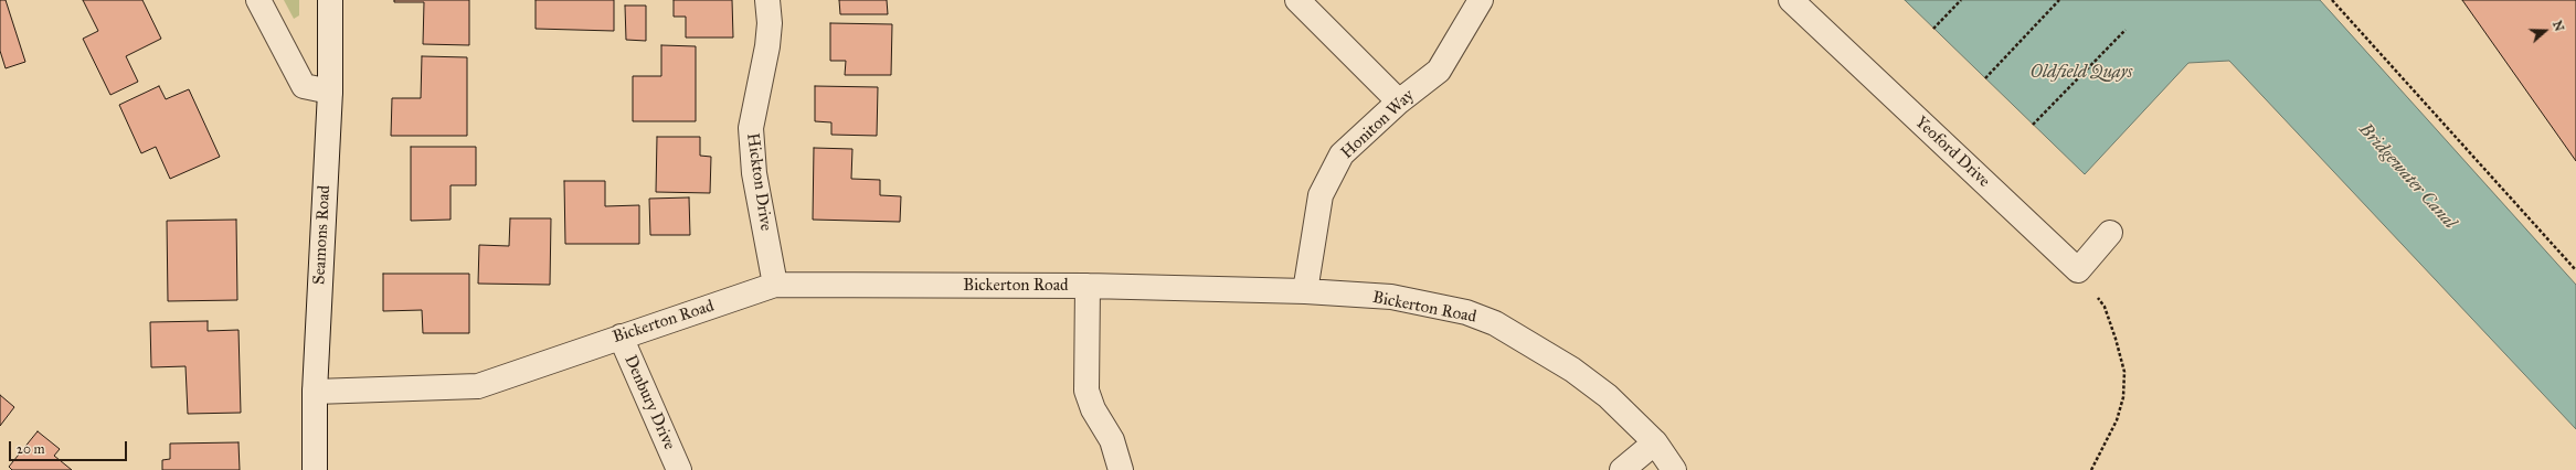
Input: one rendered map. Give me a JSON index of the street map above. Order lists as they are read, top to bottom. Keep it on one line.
{"streets":{"street":["Honiton Way","Yeoford Drive","Hickton Drive","Seamons Road","Bickerton Road","Denbury Drive"]},"crossings":[["Honiton Way","Bickerton Road"],["Hickton Drive","Bickerton Road"],["Seamons Road","Bickerton Road"],["Bickerton Road","Denbury Drive"]],"water":["Oldfield Quays","Bridgewater Canal"],"scale_bar":"20 m","north":"right"}
